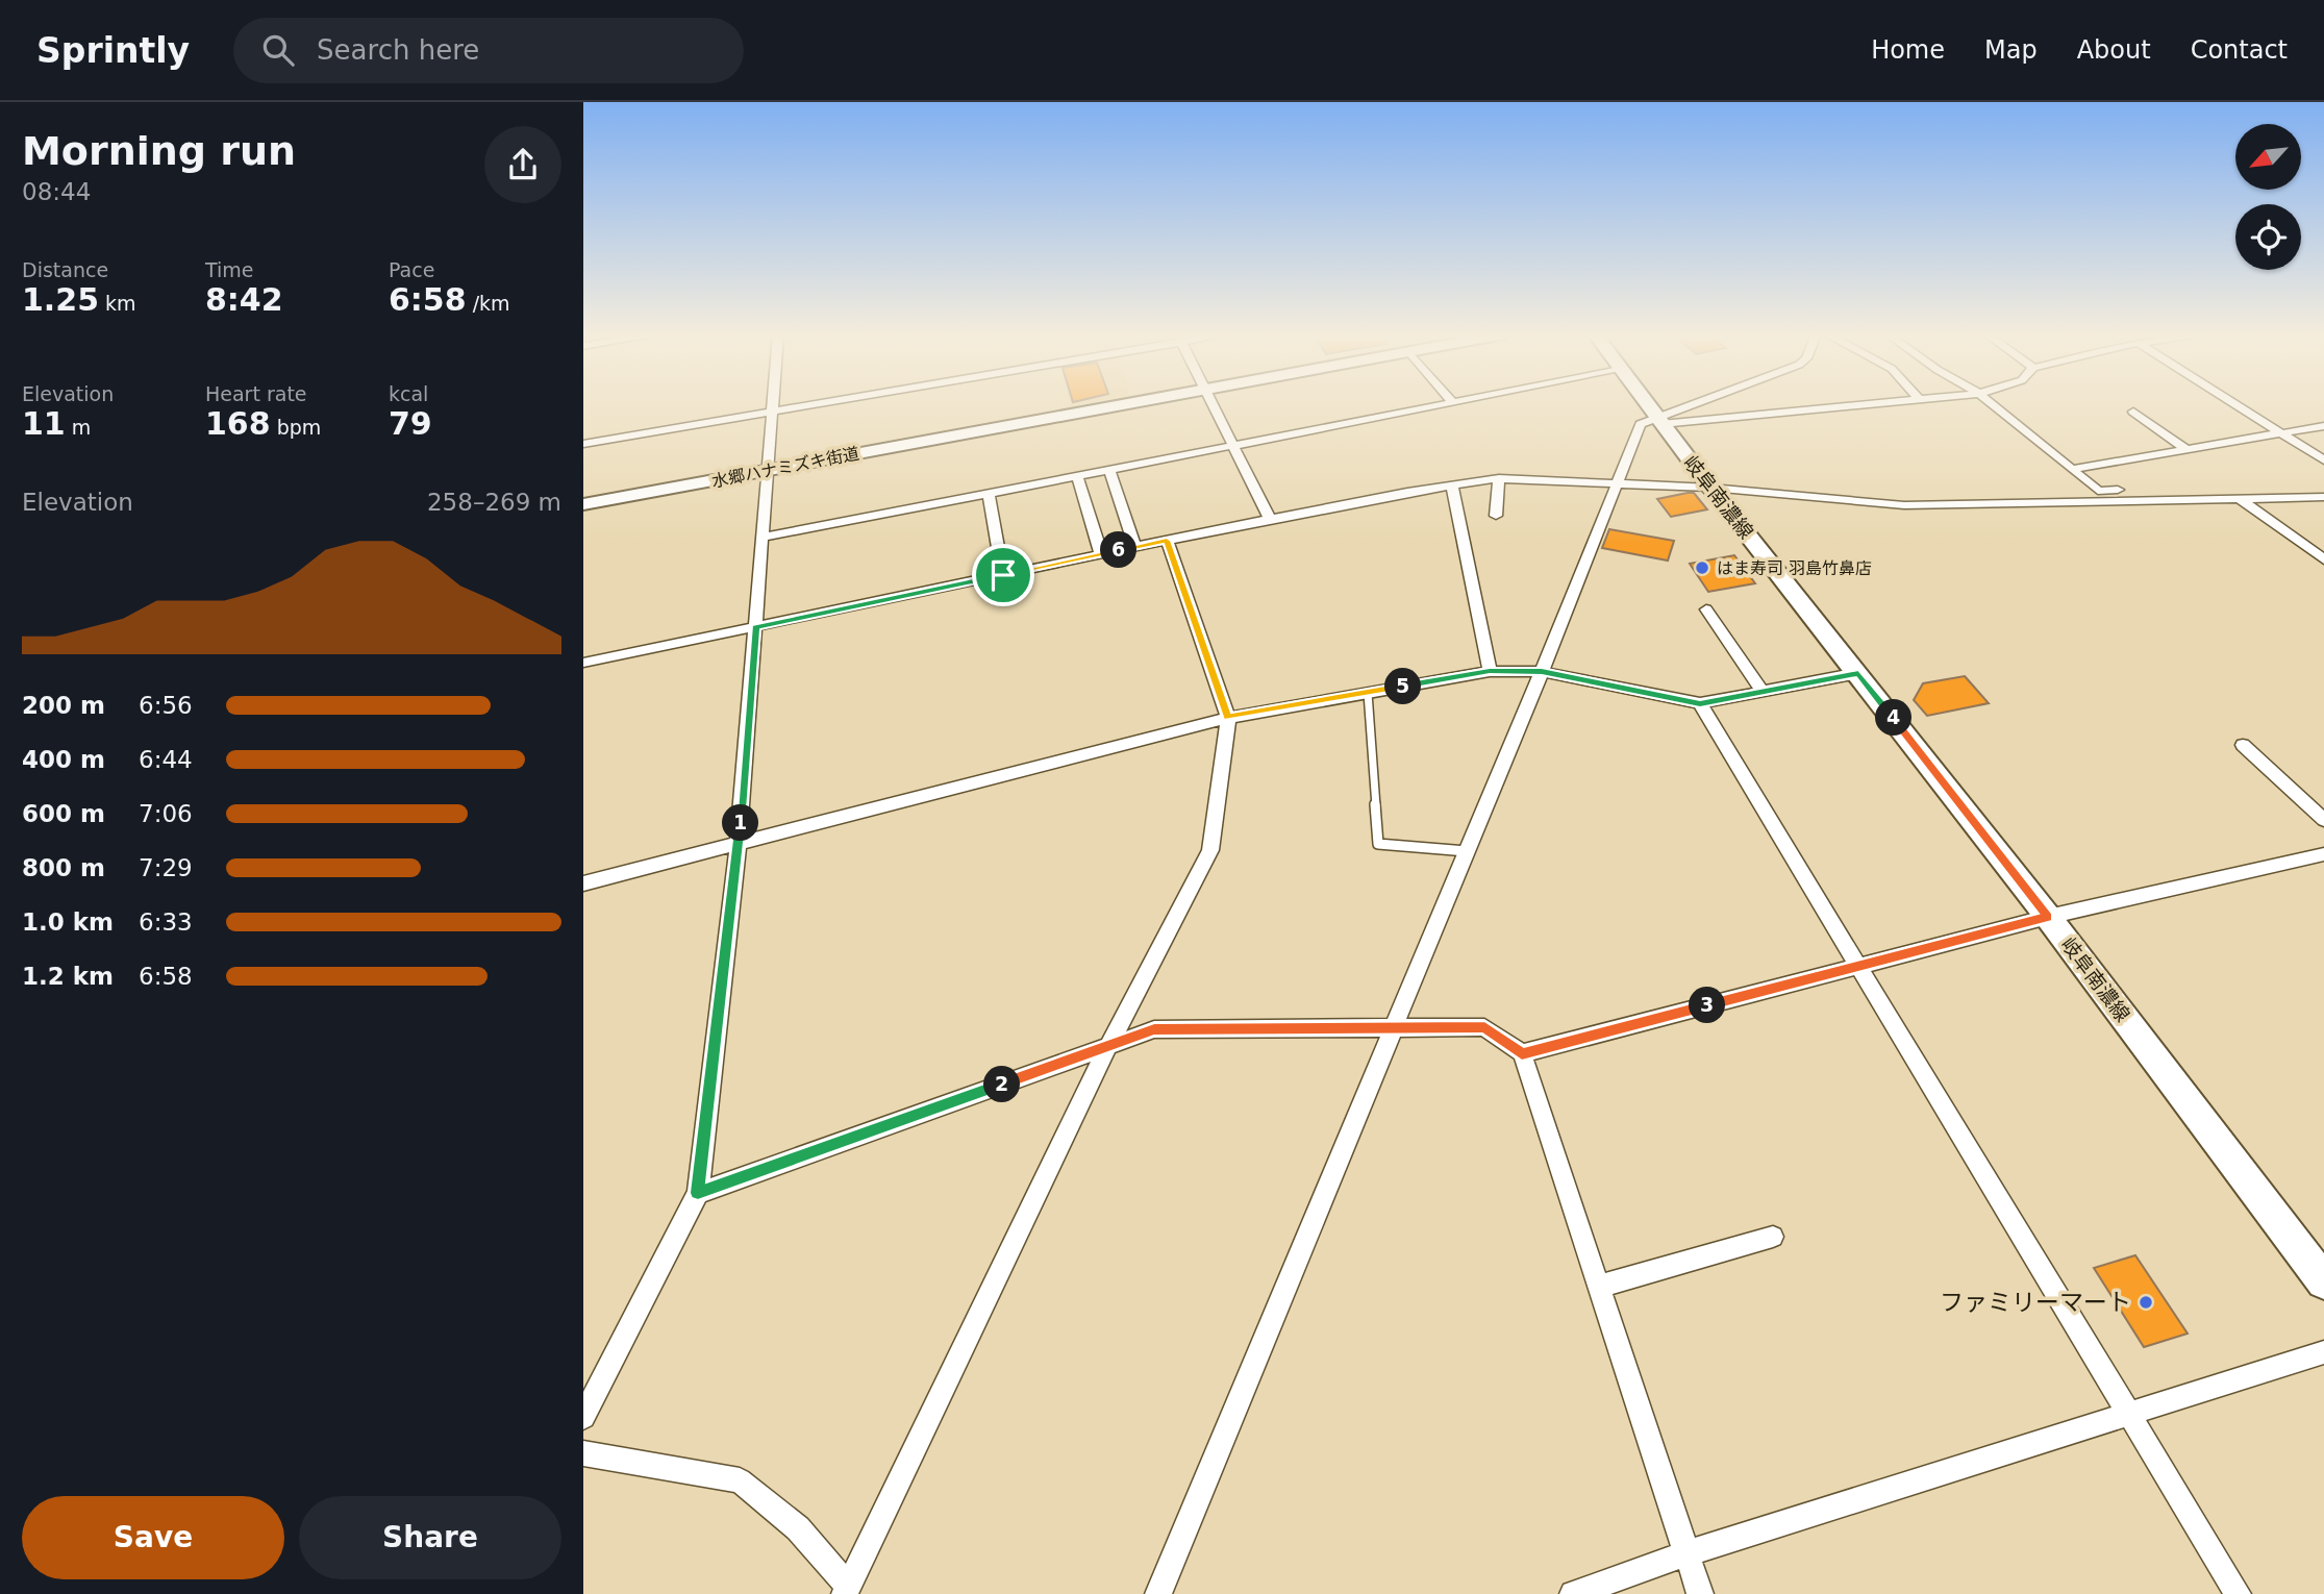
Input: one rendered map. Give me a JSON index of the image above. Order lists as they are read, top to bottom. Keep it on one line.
{"streets":{"main road":["水郷ハナミズキ街道","岐阜南濃線"]},"places":["はま寿司 羽島竹鼻店","ファミリーマート"],"north":"bottom left","page":{"header":"Sprintly","search":"Search here","nav":["Home","Map","About","Contact"],"heading":["Morning run","08:44"],"stats":[["Distance","1.25 km"],["Time","8:42"],["Pace","6:58 /km"],["Elevation","11 m"],["Heart rate","168 bpm"],["kcal","79"]],"chart":["Elevation","258–269 m"],"pins":["6","5","4","1","3","2"],"list":[{"name":"200 m","note":"6:56"},{"name":"400 m","note":"6:44"},{"name":"600 m","note":"7:06"},{"name":"800 m","note":"7:29"},{"name":"1.0 km","note":"6:33"},{"name":"1.2 km","note":"6:58"}],"buttons":["Save","Share"]}}
